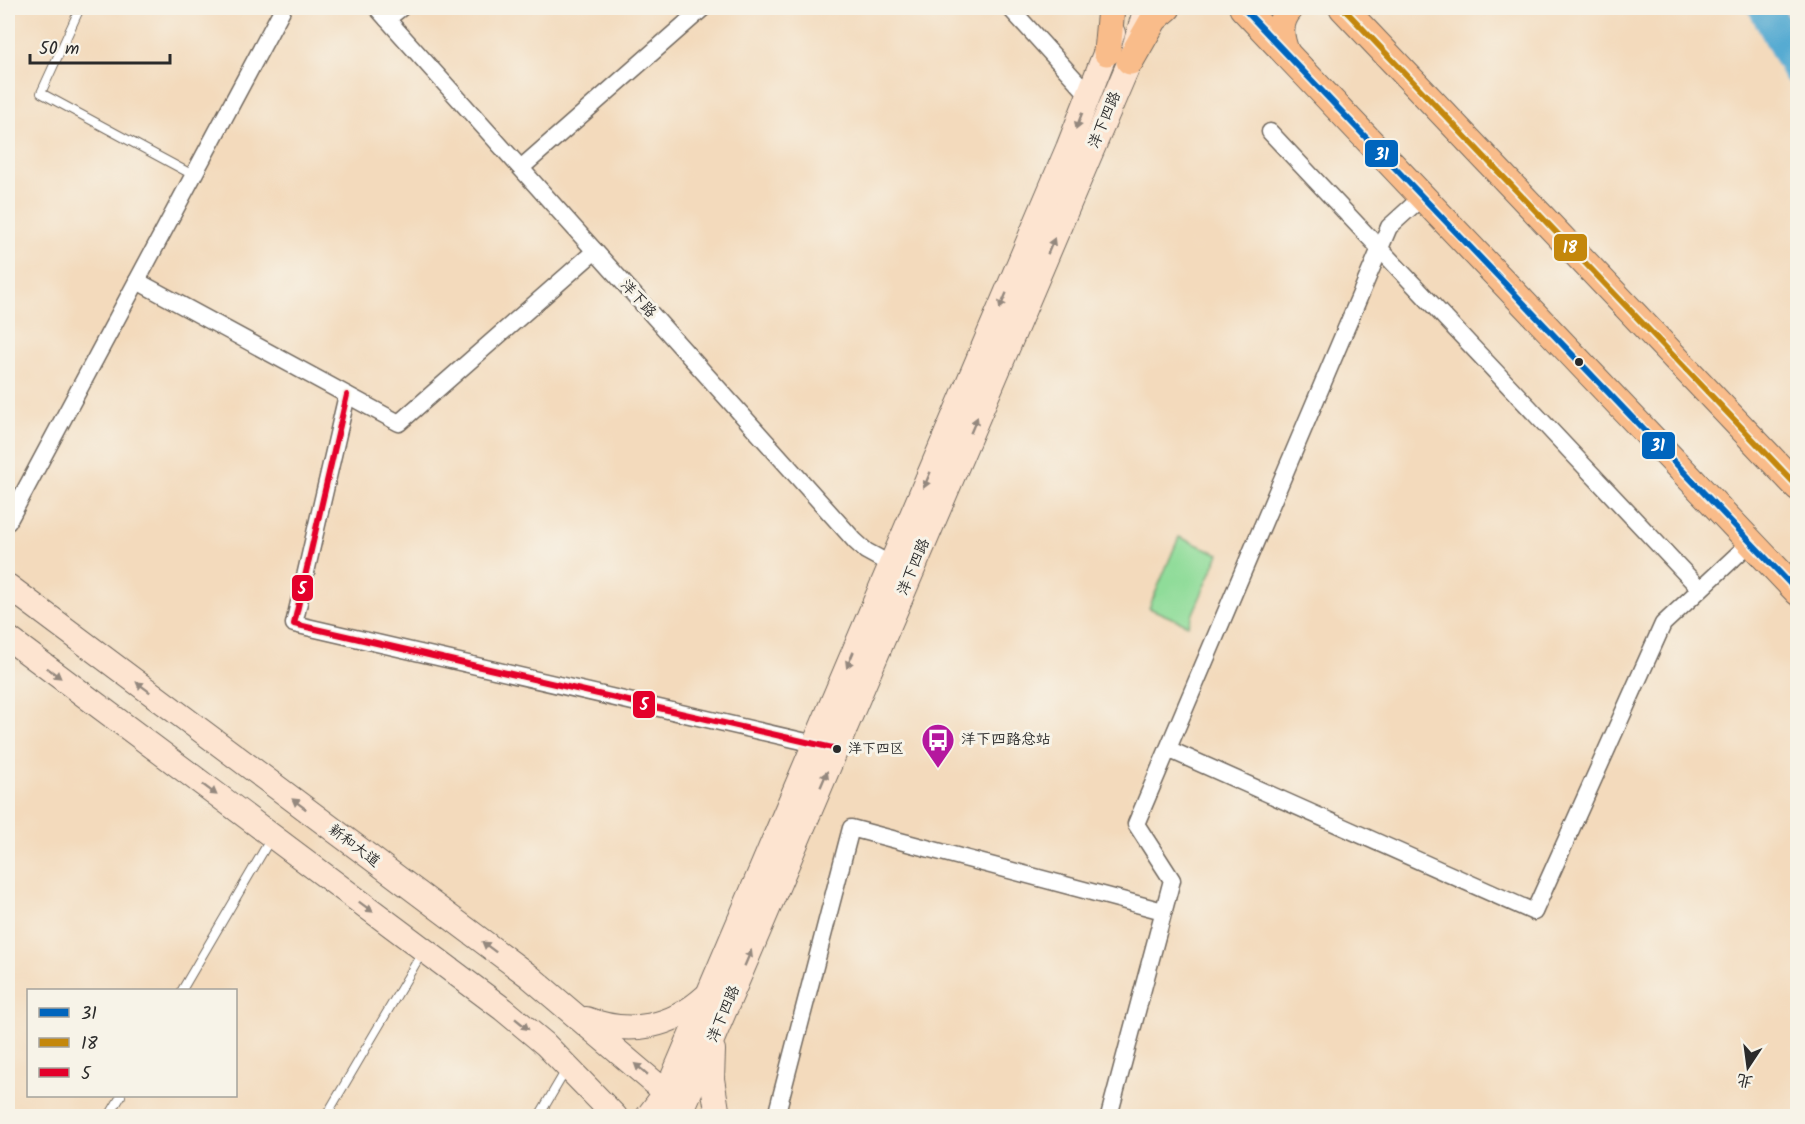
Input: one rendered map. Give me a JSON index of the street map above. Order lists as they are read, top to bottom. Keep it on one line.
{"streets":{"street":["洋下四路","洋下路","新和大道"]},"crossings":[["洋下四路","洋下路"],["洋下四路","新和大道"]],"places":{"other":["洋下四区"],"bus stop":["洋下四路总站"]},"lines":["transit line 31","transit line 18","transit line 5"],"legend":["31","18","5"],"scale_bar":"50 m","north":"bottom"}
